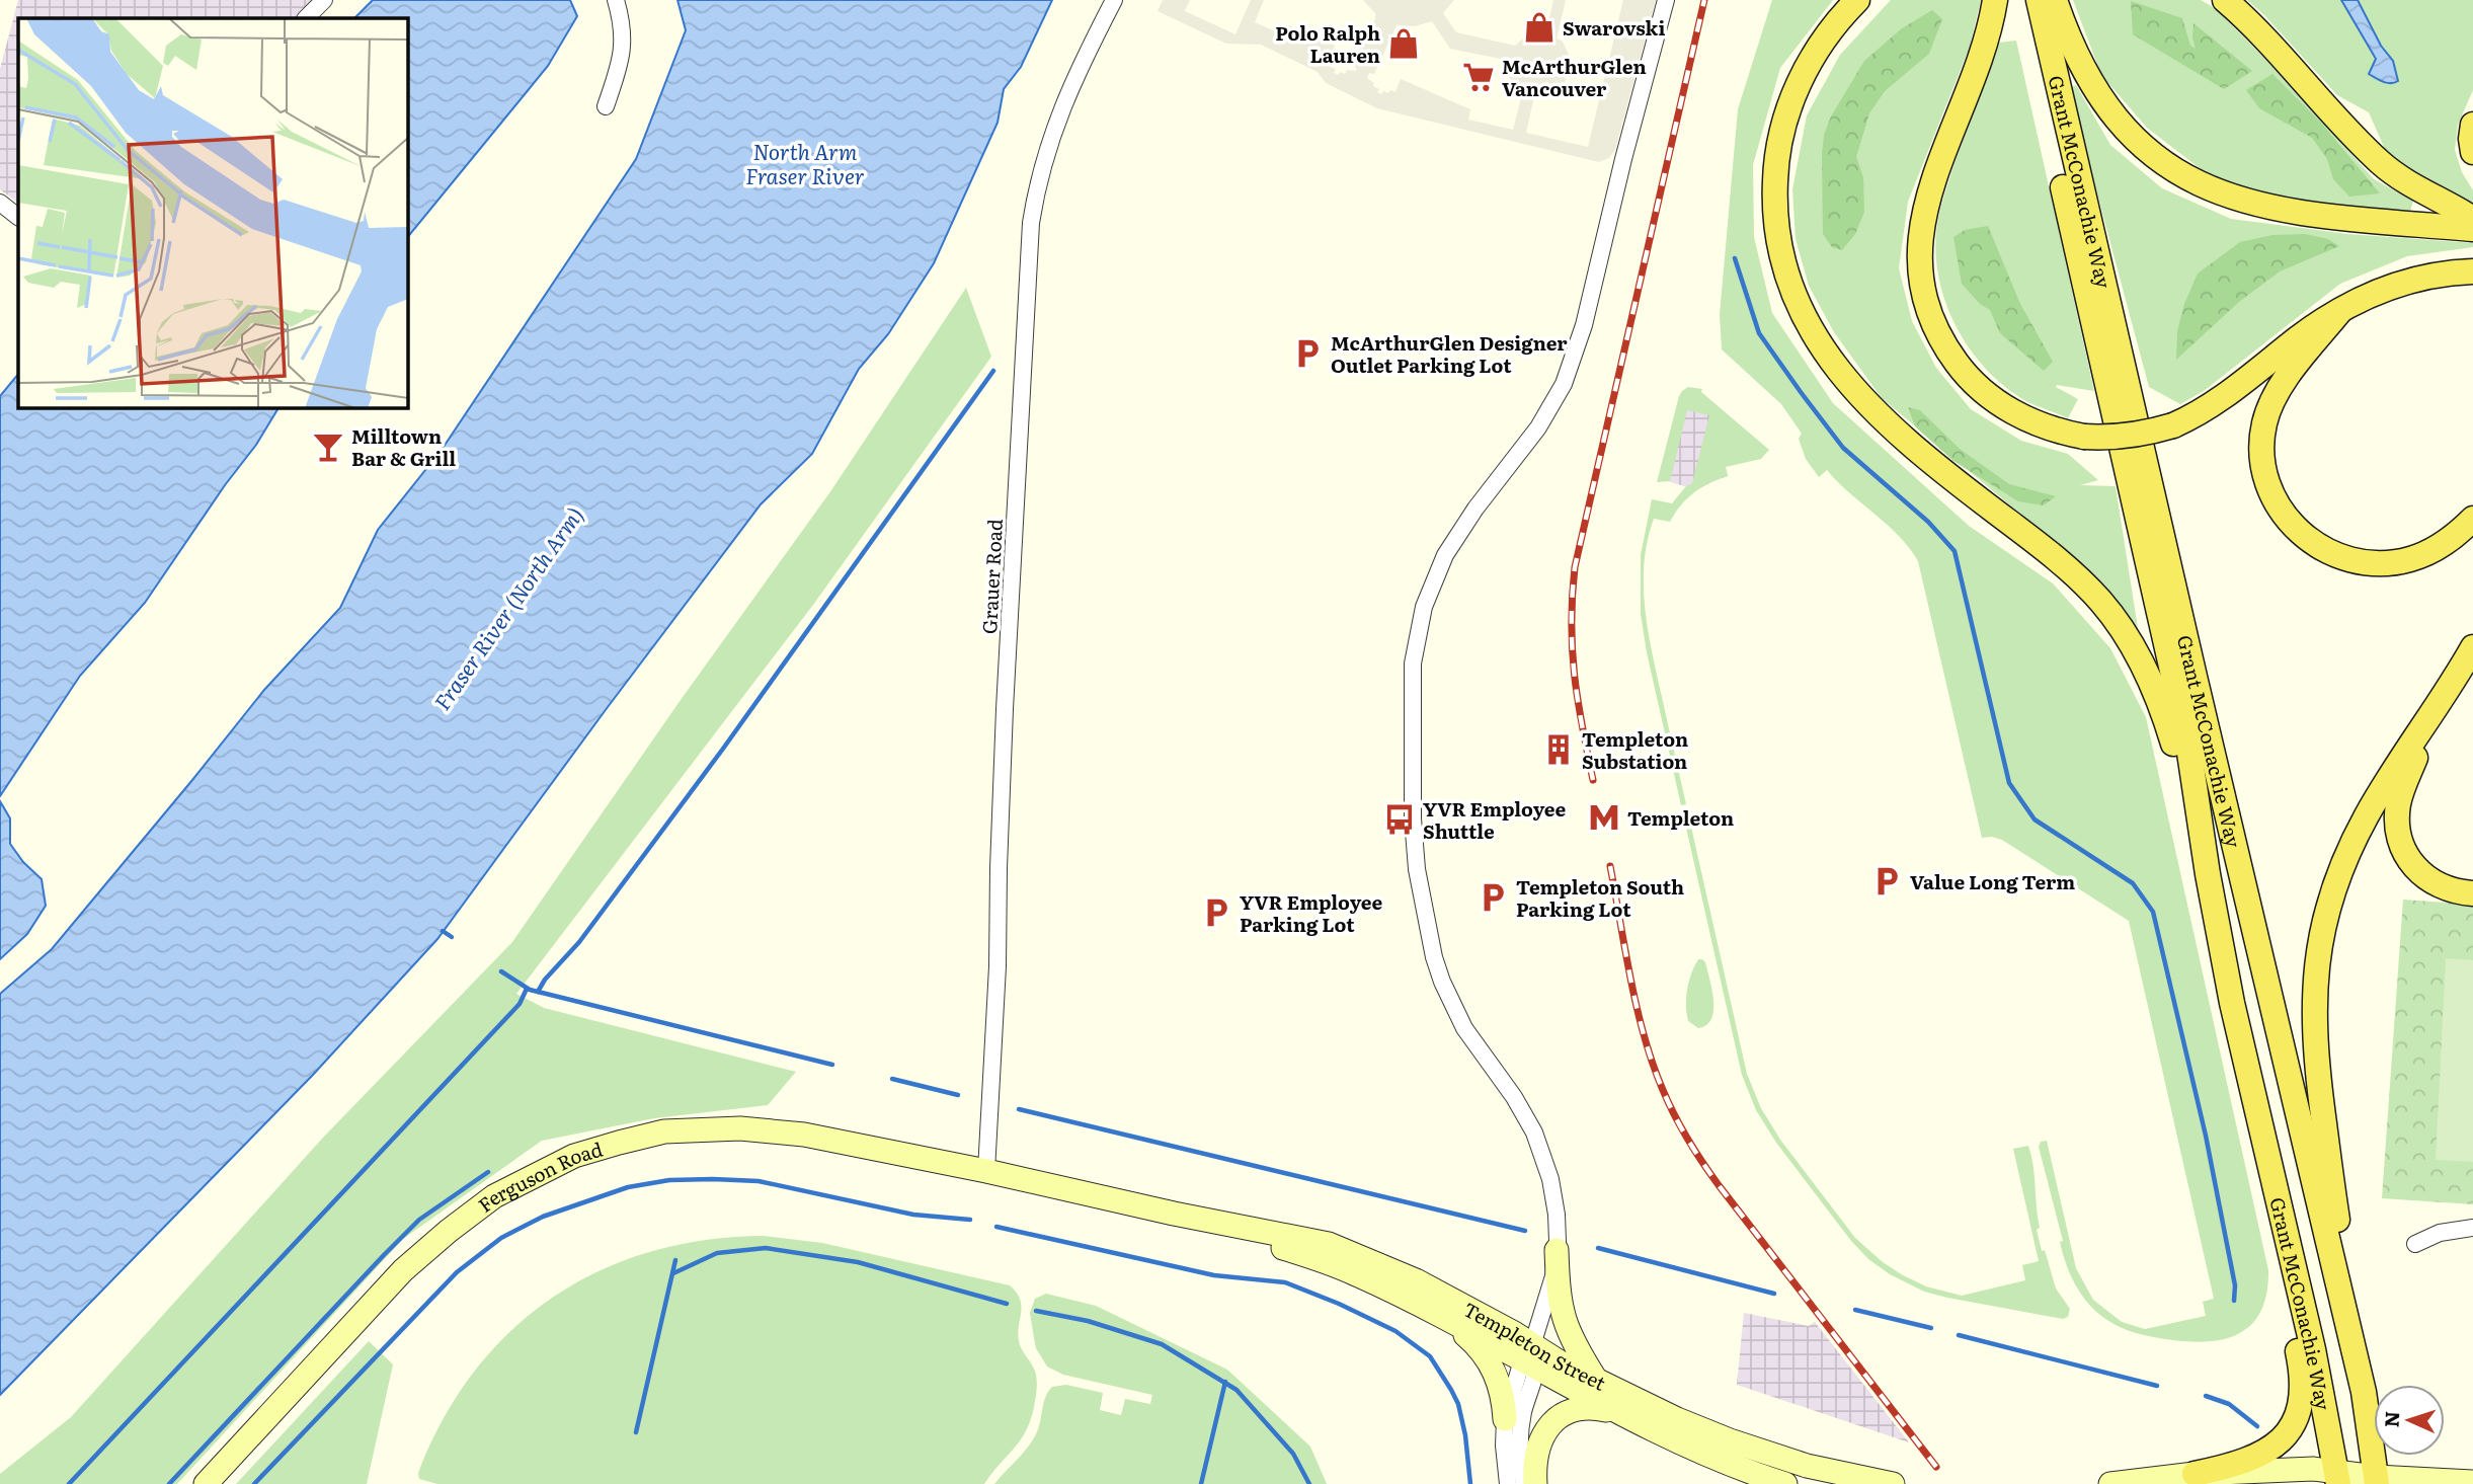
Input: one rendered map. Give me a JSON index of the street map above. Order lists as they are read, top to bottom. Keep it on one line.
{"streets":{"main road":["Grant McConachie Way"],"street":["Grauer Road","Ferguson Road","Templeton Street"]},"crossings":[["Grauer Road","Ferguson Road"],["Grauer Road","Templeton Street"],["Ferguson Road","Templeton Street"]],"water":["North Arm Fraser River","Fraser River (North Arm)"],"places":{"shop":["Swarovski","Polo Ralph Lauren"],"supermarket":["McArthurGlen Vancouver"],"parking":["McArthurGlen Designer Outlet Parking Lot","Value Long Term","Templeton South Parking Lot","YVR Employee Parking Lot"],"bar":["Milltown Bar & Grill"],"building":["Templeton Substation"],"metro station":["Templeton"],"bus stop":["YVR Employee Shuttle"]},"north":"left"}
